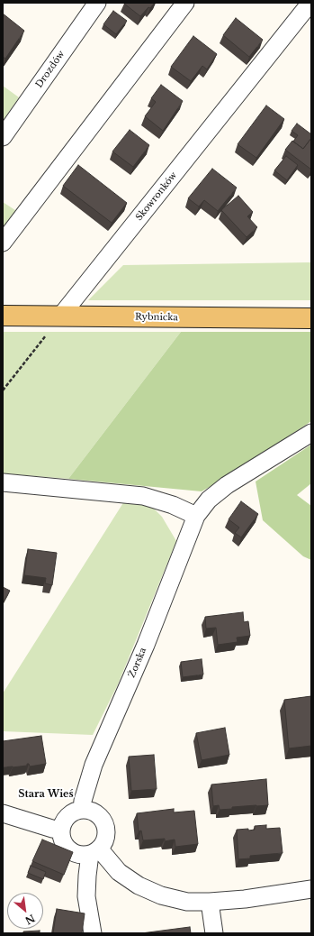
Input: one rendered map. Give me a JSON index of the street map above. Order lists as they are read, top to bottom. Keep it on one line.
{"streets":{"main road":["Rybnicka"],"street":["Drozdów","Skowronków","Żorska"]},"crossings":[["Skowronków","Rybnicka"]],"districts":["Stara Wieś"],"north":"bottom right"}
